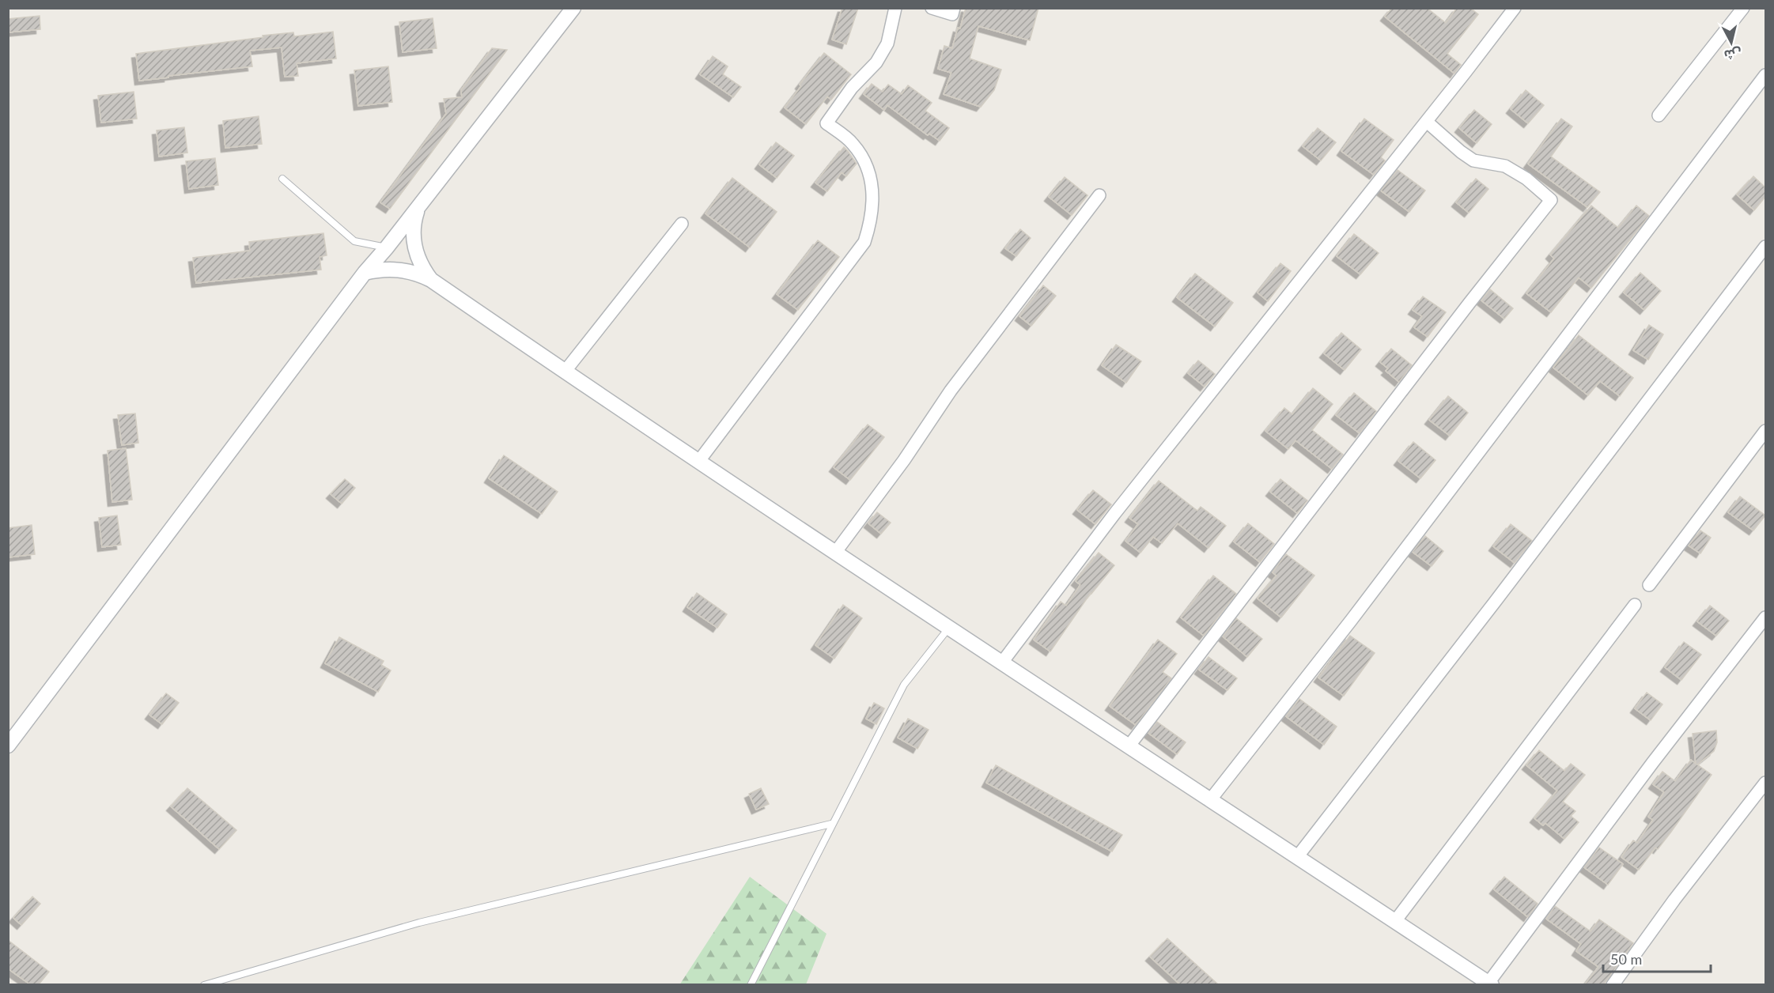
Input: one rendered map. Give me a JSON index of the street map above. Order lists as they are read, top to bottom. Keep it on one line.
{"scale_bar":"50 m","north":"bottom"}
